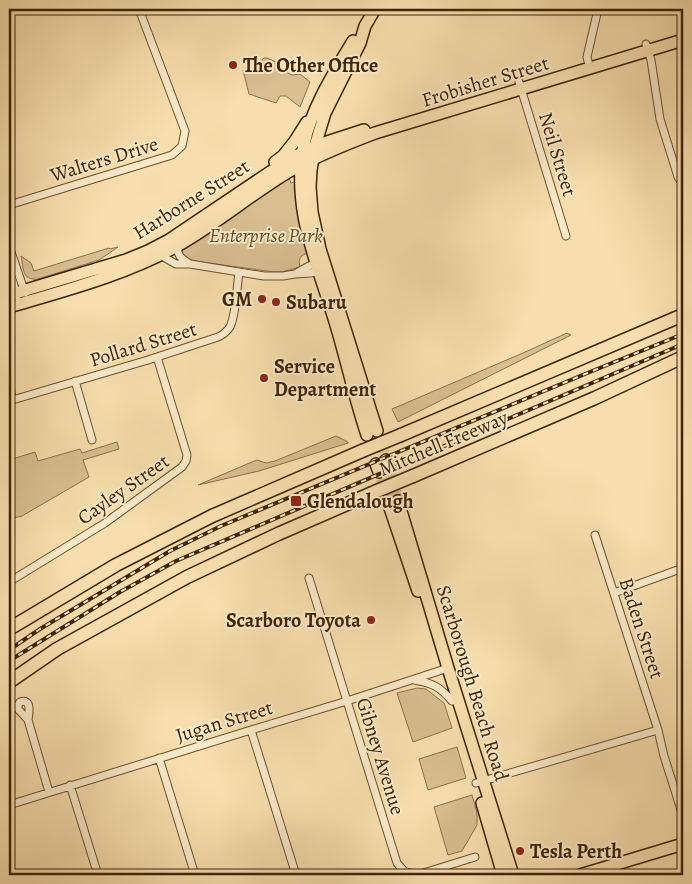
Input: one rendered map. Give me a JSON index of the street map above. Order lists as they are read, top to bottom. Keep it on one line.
{"streets":{"highway":["Mitchell Freeway"],"main road":["Frobisher Street","Harborne Street","Scarborough Beach Road"],"street":["Neil Street","Walters Drive","Pollard Street","Cayley Street","Baden Street","Jugan Street","Gibney Avenue"]},"crossings":[["Frobisher Street","Neil Street"],["Frobisher Street","Harborne Street"],["Harborne Street","Pollard Street"],["Pollard Street","Cayley Street"],["Scarborough Beach Road","Jugan Street"],["Jugan Street","Gibney Avenue"]],"parks":["Enterprise Park"],"places":{"other":["The Other Office","GM","Subaru","Service Department","Scarboro Toyota","Tesla Perth"],"transit":["Glendalough"]}}
